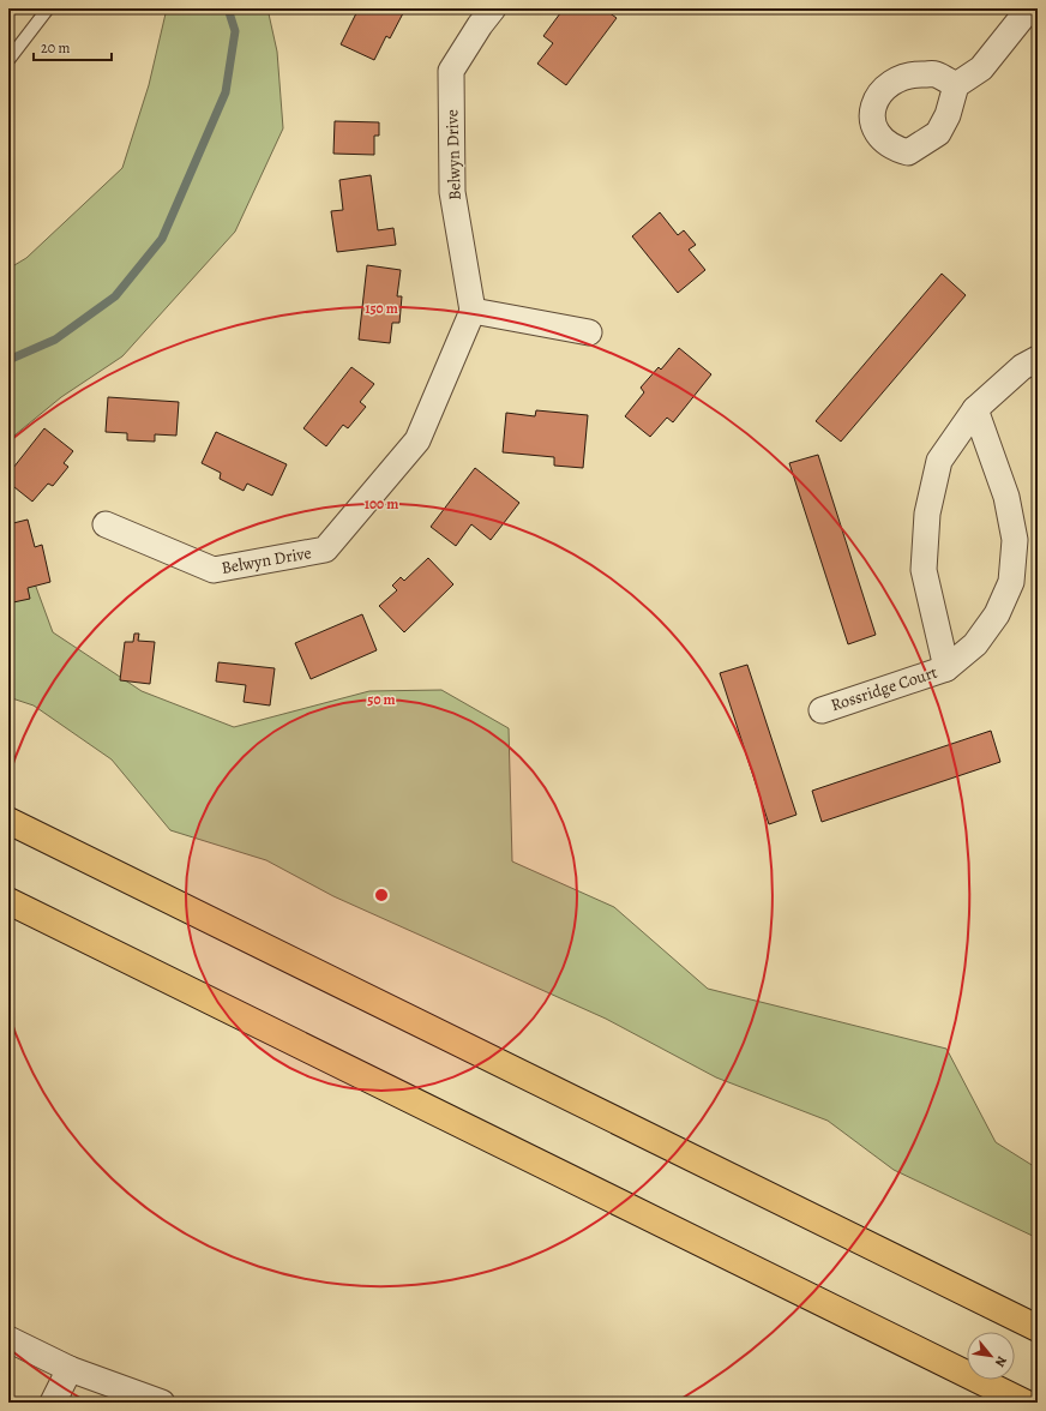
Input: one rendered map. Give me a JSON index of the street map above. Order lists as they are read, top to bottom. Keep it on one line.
{"streets":{"street":["Belwyn Drive","Rossridge Court"]},"scale_bar":"20 m","north":"bottom right","rings":["150 m","100 m","50 m"]}
